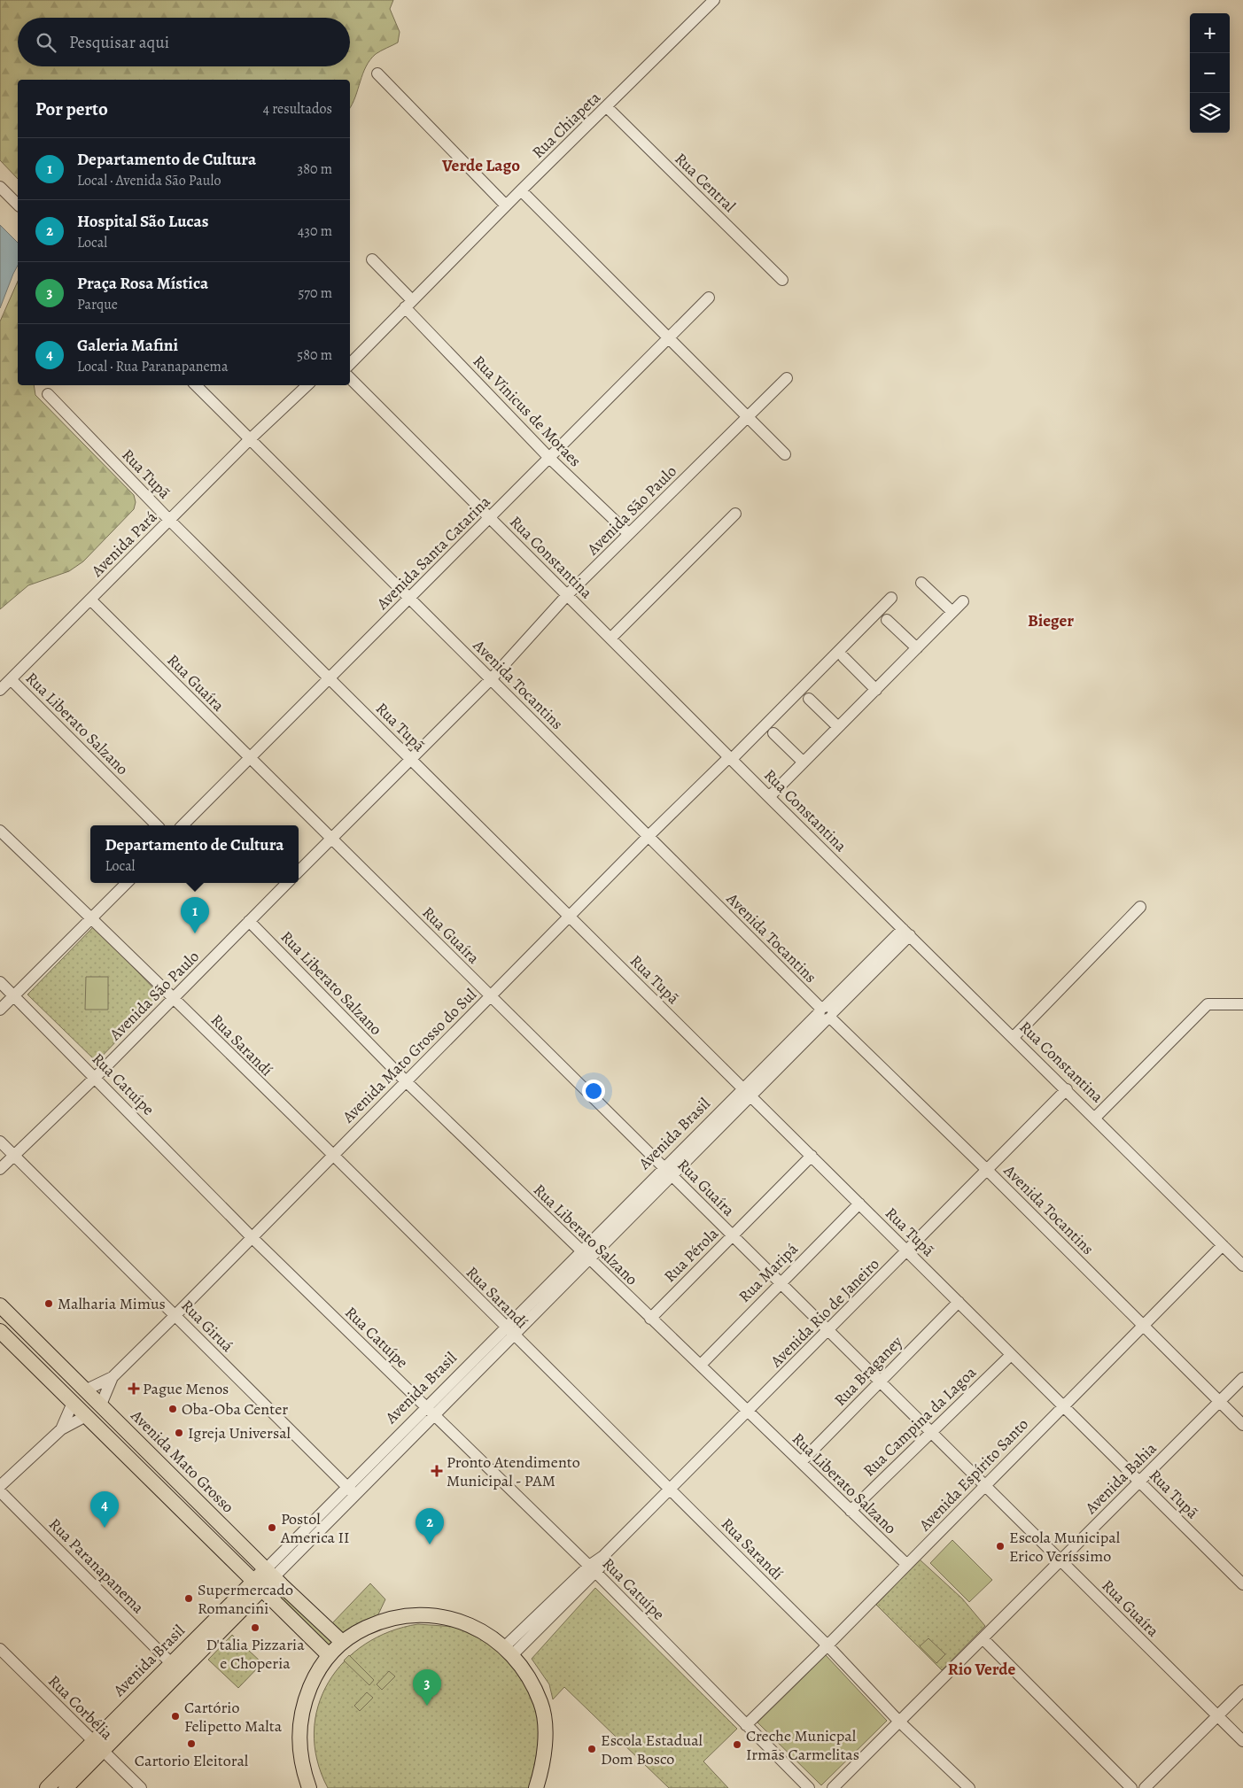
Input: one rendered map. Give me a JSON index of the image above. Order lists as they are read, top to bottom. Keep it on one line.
{"streets":{"main road":["Avenida Brasil","Avenida Mato Grosso"],"street":["Rua Chiapeta","Rua Central","Rua Vinicus de Moraes","Rua Tupã","Avenida São Paulo","Avenida Pará","Avenida Santa Catarina","Rua Constantina","Rua Guaíra","Avenida Tocantins","Rua Liberato Salzano","Rua Sarandí","Avenida Mato Grosso do Sul","Rua Catuípe","Rua Pérola","Rua Maripá","Avenida Rio de Janeiro","Rua Giruá","Rua Braganey","Rua Campina da Lagoa","Avenida Espírito Santo","Avenida Bahia","Rua Paranapanema","Rua Corbélia"]},"crossings":[["Rua Chiapeta","Rua Central"],["Rua Chiapeta","Rua Vinicus de Moraes"],["Rua Vinicus de Moraes","Avenida São Paulo"],["Rua Vinicus de Moraes","Avenida Santa Catarina"],["Rua Tupã","Avenida São Paulo"],["Rua Tupã","Avenida Pará"],["Rua Tupã","Avenida Santa Catarina"],["Rua Tupã","Avenida Mato Grosso do Sul"],["Rua Tupã","Avenida Brasil"],["Rua Tupã","Rua Pérola"],["Rua Tupã","Rua Maripá"],["Rua Tupã","Avenida Rio de Janeiro"],["Rua Tupã","Rua Braganey"],["Rua Tupã","Rua Campina da Lagoa"],["Rua Tupã","Avenida Espírito Santo"],["Rua Tupã","Avenida Bahia"],["Avenida São Paulo","Rua Constantina"],["Avenida São Paulo","Rua Guaíra"],["Avenida São Paulo","Avenida Tocantins"],["Avenida São Paulo","Rua Liberato Salzano"],["Avenida São Paulo","Rua Sarandí"],["Avenida São Paulo","Rua Catuípe"],["Avenida São Paulo","Rua Giruá"],["Avenida Pará","Rua Guaíra"],["Avenida Pará","Avenida Tocantins"],["Avenida Pará","Rua Liberato Salzano"],["Avenida Santa Catarina","Rua Constantina"],["Avenida Santa Catarina","Rua Guaíra"],["Avenida Santa Catarina","Avenida Tocantins"],["Rua Constantina","Avenida Mato Grosso do Sul"],["Rua Constantina","Avenida Brasil"],["Rua Constantina","Avenida Rio de Janeiro"],["Rua Constantina","Avenida Espírito Santo"],["Rua Guaíra","Avenida Mato Grosso do Sul"],["Rua Guaíra","Avenida Brasil"],["Rua Guaíra","Rua Pérola"],["Rua Guaíra","Rua Maripá"],["Rua Guaíra","Avenida Rio de Janeiro"],["Rua Guaíra","Rua Braganey"],["Rua Guaíra","Rua Campina da Lagoa"],["Rua Guaíra","Avenida Espírito Santo"],["Rua Guaíra","Avenida Bahia"],["Avenida Tocantins","Avenida Mato Grosso do Sul"],["Avenida Tocantins","Avenida Brasil"],["Avenida Tocantins","Avenida Rio de Janeiro"],["Avenida Tocantins","Avenida Espírito Santo"],["Avenida Tocantins","Avenida Bahia"],["Rua Liberato Salzano","Avenida Mato Grosso do Sul"],["Rua Liberato Salzano","Avenida Brasil"],["Rua Liberato Salzano","Rua Pérola"],["Rua Liberato Salzano","Rua Maripá"],["Rua Liberato Salzano","Avenida Rio de Janeiro"],["Rua Liberato Salzano","Rua Braganey"],["Rua Liberato Salzano","Rua Campina da Lagoa"],["Rua Liberato Salzano","Avenida Espírito Santo"],["Rua Sarandí","Avenida Mato Grosso do Sul"],["Rua Sarandí","Avenida Brasil"],["Rua Sarandí","Avenida Rio de Janeiro"],["Rua Sarandí","Avenida Espírito Santo"],["Rua Sarandí","Avenida Bahia"],["Avenida Mato Grosso do Sul","Rua Catuípe"],["Avenida Mato Grosso do Sul","Rua Giruá"],["Rua Catuípe","Avenida Brasil"],["Rua Catuípe","Avenida Rio de Janeiro"],["Rua Catuípe","Avenida Espírito Santo"],["Avenida Brasil","Rua Giruá"],["Avenida Brasil","Avenida Mato Grosso"],["Avenida Brasil","Rua Paranapanema"],["Avenida Brasil","Rua Corbélia"]],"districts":["Verde Lago","Bieger","Rio Verde"],"places":{"other":["Malharia Mimus","Oba-Oba Center","Igreja Universal","Postol America II","Escola Municipal Erico Veríssimo","Supermercado Romancini","D'talia Pizzaria e Choperia","Cartório Felipetto Malta","Cartorio Eleitoral","Creche Municpal Irmãs Carmelitas","Escola Estadual Dom Bosco"],"health":["Pague Menos","Pronto Atendimento Municipal - PAM"]},"page":{"map_buttons":["+","−"],"search":"Pesquisar aqui","heading":["Por perto","4 resultados"],"list":[{"mark":"1","name":"Departamento de Cultura","note":"Local · Avenida São Paulo","value":"380 m"},{"mark":"2","name":"Hospital São Lucas","note":"Local","value":"430 m"},{"mark":"3","name":"Praça Rosa Mística","note":"Parque","value":"570 m"},{"mark":"4","name":"Galeria Mafini","note":"Local · Rua Paranapanema","value":"580 m"}],"popup":["Departamento de Cultura","Local"],"pins":["1","4","2","3"]}}
